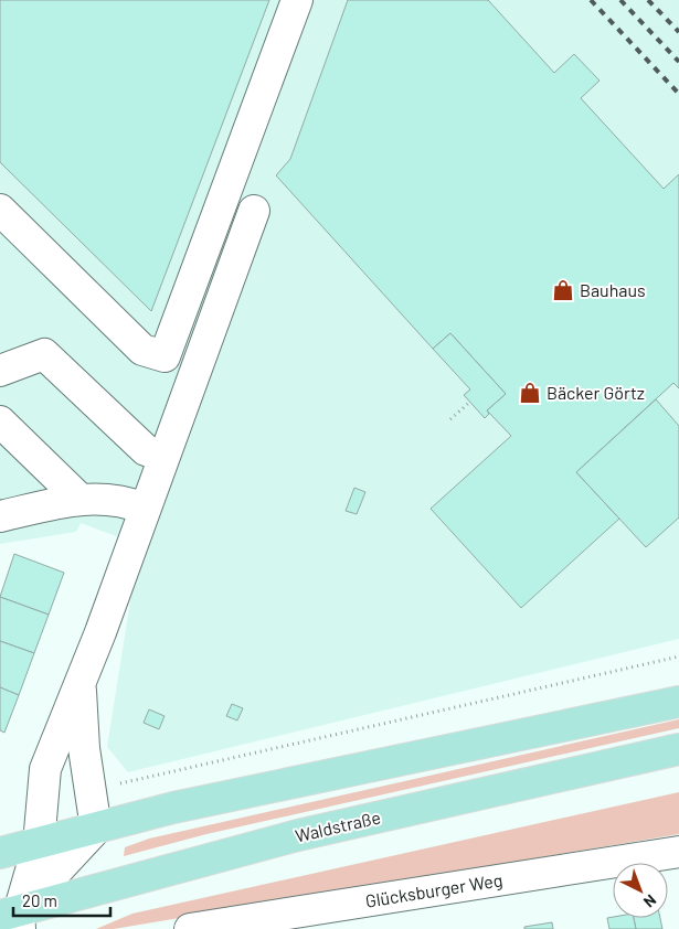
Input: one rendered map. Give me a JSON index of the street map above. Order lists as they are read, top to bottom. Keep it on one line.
{"streets":{"main road":["Waldstraße"],"street":["Glücksburger Weg"]},"places":{"shop":["Bauhaus","Bäcker Görtz"]},"scale_bar":"20 m","north":"bottom right"}
